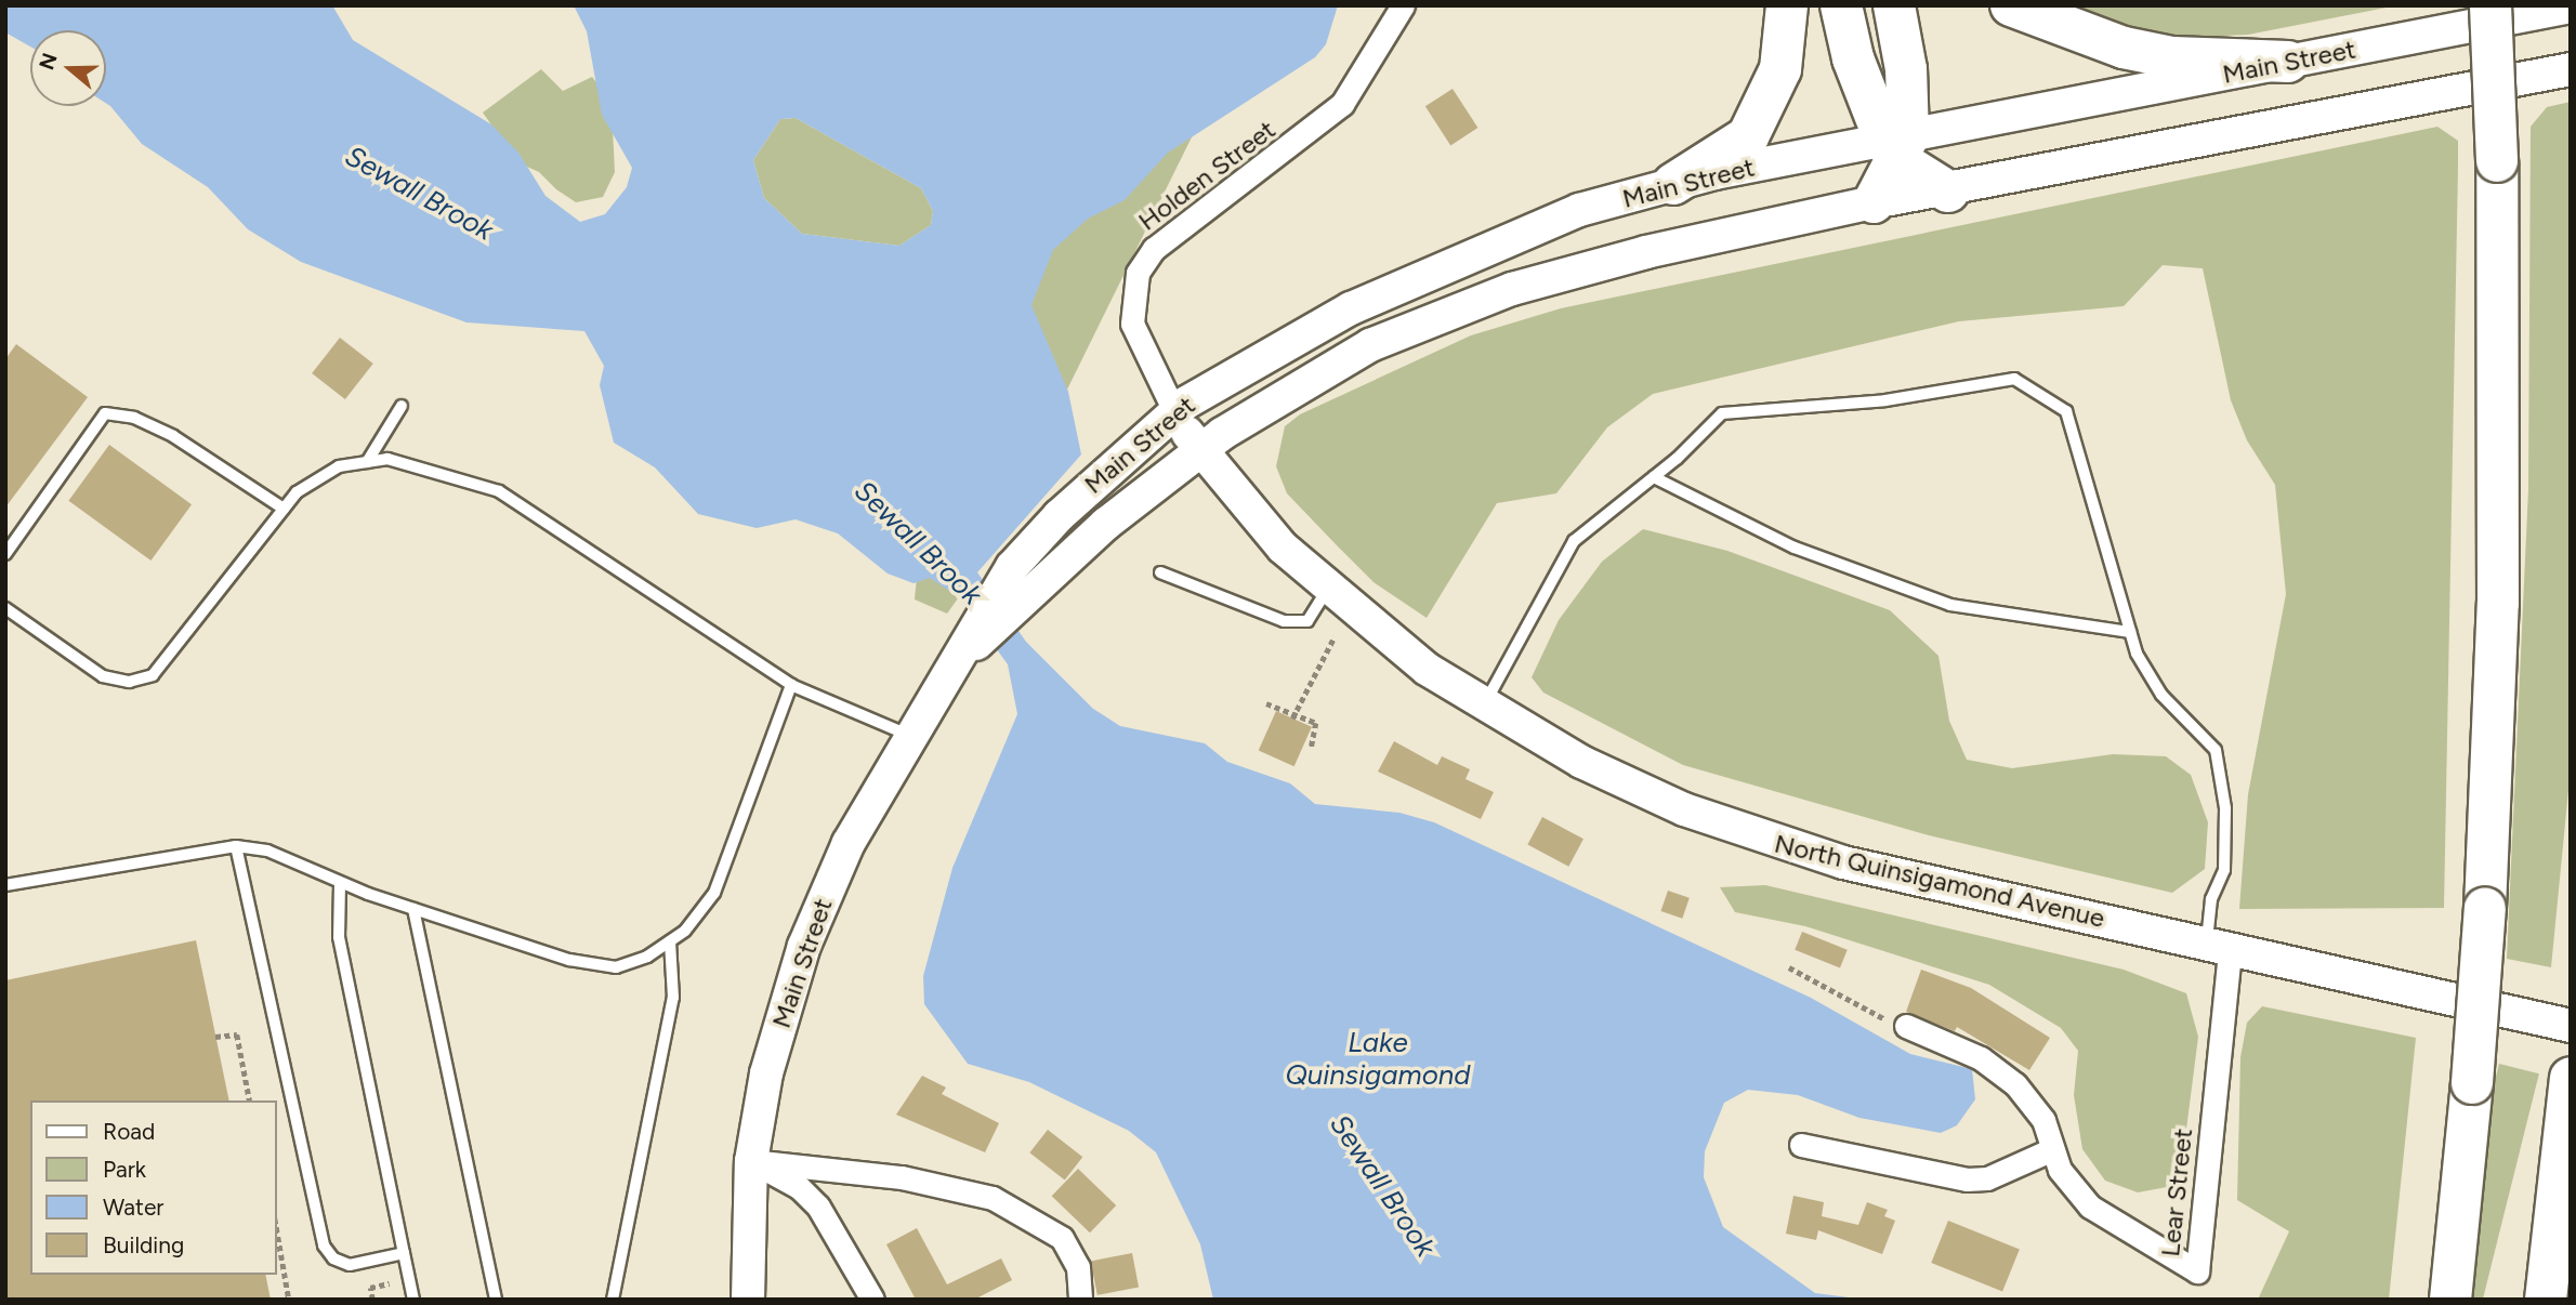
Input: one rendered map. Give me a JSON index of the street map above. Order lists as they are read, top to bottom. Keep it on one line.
{"streets":{"main road":["Main Street","North Quinsigamond Avenue"],"street":["Holden Street","Lear Street"]},"crossings":[["Main Street","Holden Street"],["Main Street","North Quinsigamond Avenue"],["Holden Street","North Quinsigamond Avenue"],["North Quinsigamond Avenue","Lear Street"]],"water":["Sewall Brook","Lake Quinsigamond"],"legend":["Road","Park","Water","Building"],"north":"left"}
